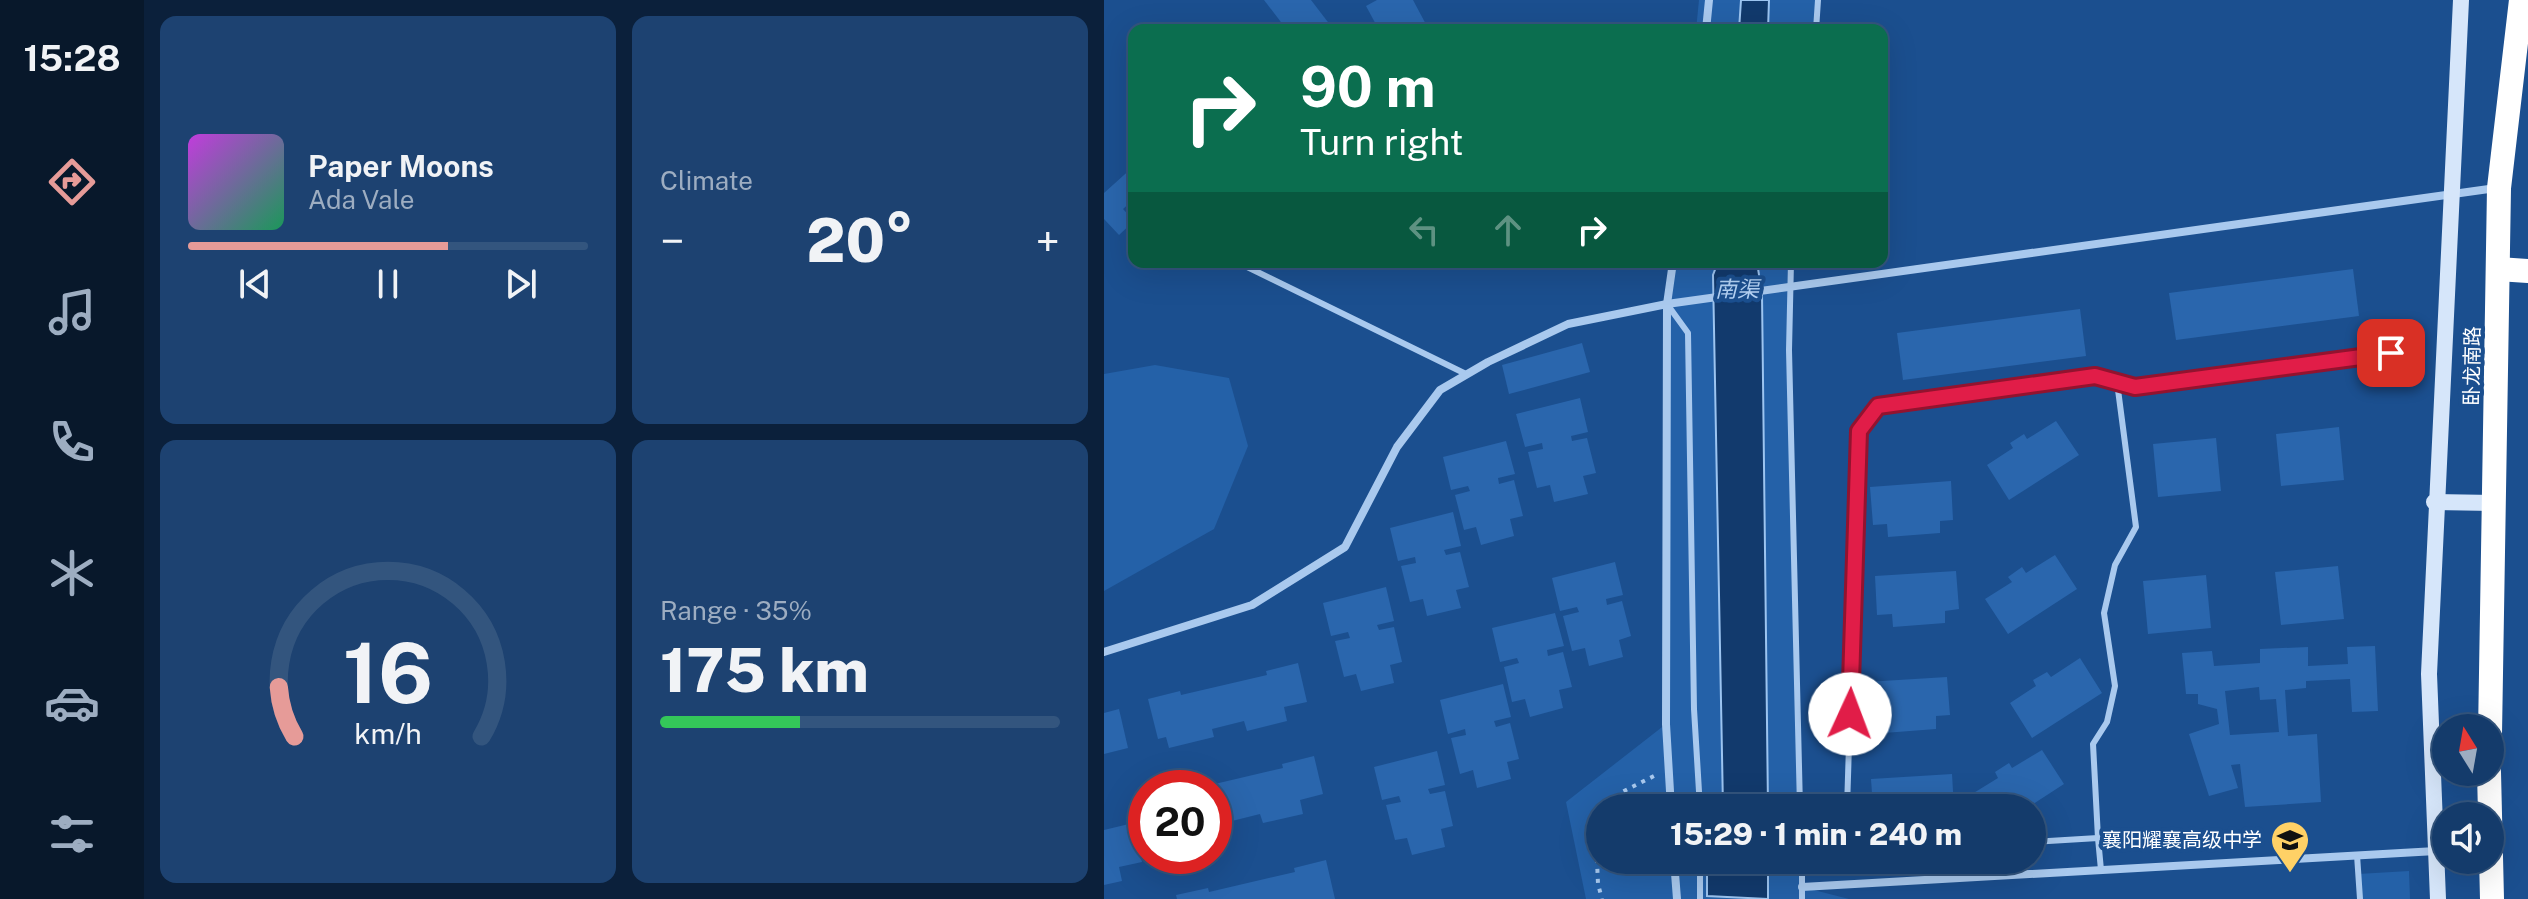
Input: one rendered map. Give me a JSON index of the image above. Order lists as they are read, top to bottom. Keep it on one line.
{"streets":{"highway":["卧龙南路"]},"water":["南渠"],"places":{"school or university":["襄阳耀襄高级中学"]},"north":"top","page":{"tabs":"15:28","tile":["Climate",["Range · 35%","175 km"]],"turn":["90 m","Turn right"],"song":["Paper Moons","Ada Vale"],"heat":["−","20°","+"],"limit":"20","trip":"15:29 · 1 min · 240 m","gauge":["16","km/h"]}}
